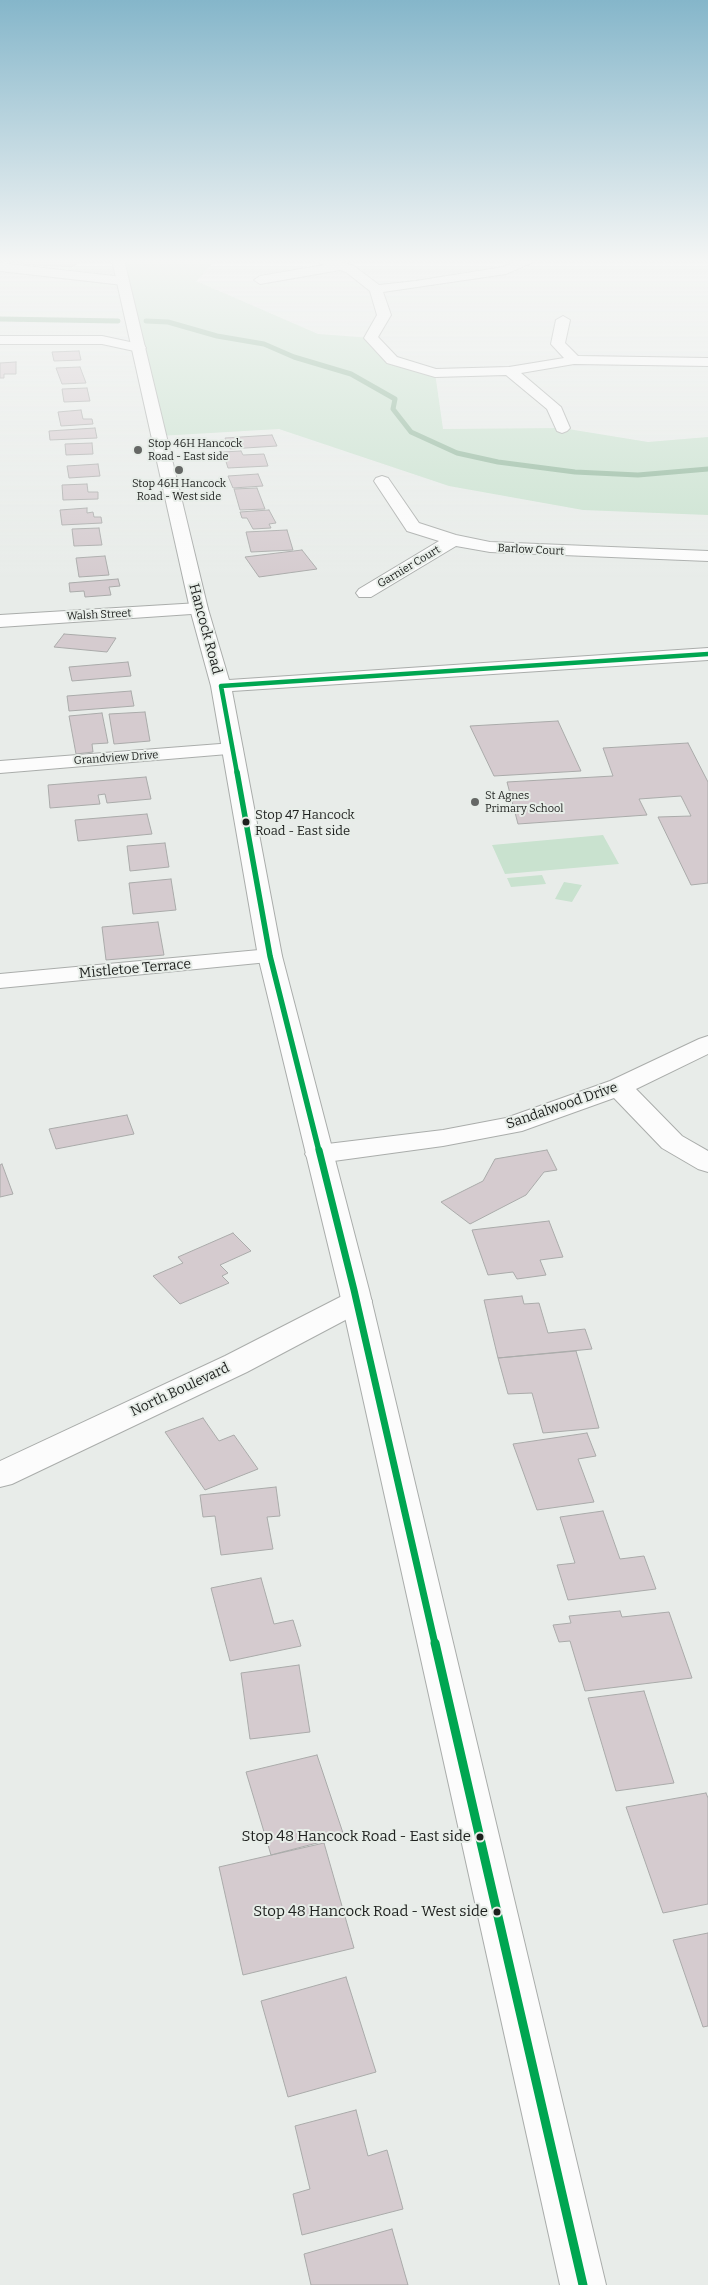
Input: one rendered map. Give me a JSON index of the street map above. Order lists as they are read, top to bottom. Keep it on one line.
{"streets":{"street":["Barlow Court","Garnier Court","Walsh Street","Hancock Road","Grandview Drive","Mistletoe Terrace","Sandalwood Drive","North Boulevard"]},"crossings":[["Barlow Court","Garnier Court"],["Walsh Street","Hancock Road"],["Hancock Road","Grandview Drive"],["Hancock Road","Mistletoe Terrace"],["Hancock Road","Sandalwood Drive"],["Hancock Road","North Boulevard"]],"places":["Stop 46H Hancock Road - East side","Stop 46H Hancock Road - West side","St Agnes Primary School","Stop 47 Hancock Road - East side","Stop 48 Hancock Road - East side","Stop 48 Hancock Road - West side"]}
